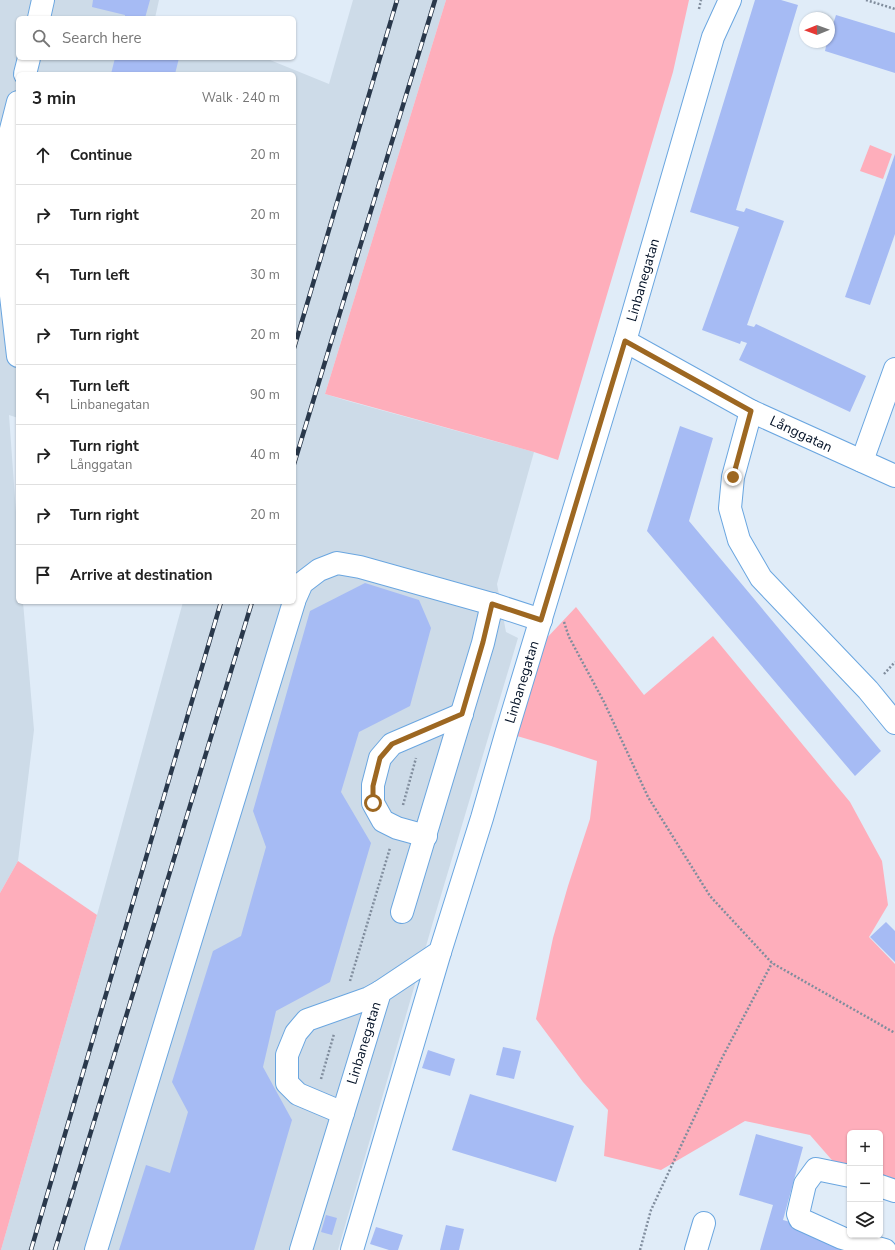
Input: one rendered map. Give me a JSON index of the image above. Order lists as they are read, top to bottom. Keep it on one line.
{"streets":{"street":["Linbanegatan","Långgatan"]},"crossings":[["Linbanegatan","Långgatan"]],"north":"left","page":{"search":"Search here","heading":["3 min","Walk · 240 m"],"list":[["Continue","20 m"],["Turn right","20 m"],["Turn left","30 m"],["Turn right","20 m"],["Turn left","Linbanegatan","90 m"],["Turn right","Långgatan","40 m"],["Turn right","20 m"],"Arrive at destination"],"map_buttons":["+","−"]}}
